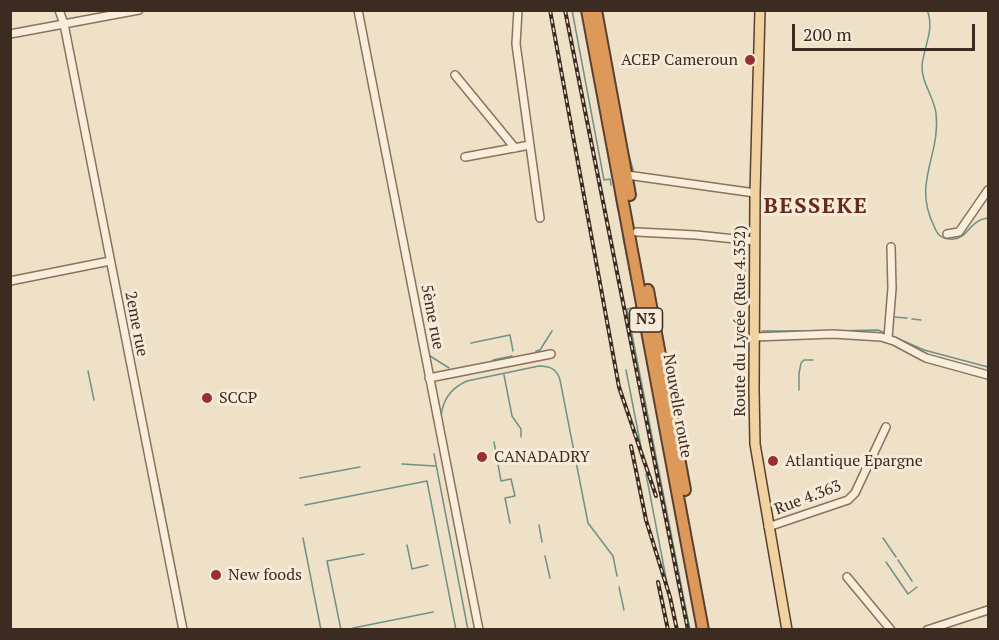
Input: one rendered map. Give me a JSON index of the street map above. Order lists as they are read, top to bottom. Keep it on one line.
{"streets":{"highway":["N3","Nouvelle route"],"main road":["Route du Lycée (Rue 4.352)"],"street":["5ème rue","2eme rue","Rue 4.363"]},"crossings":[["Route du Lycée (Rue 4.352)","Rue 4.363"]],"districts":["BESSEKE"],"places":["ACEP Cameroun","SCCP","CANADADRY","Atlantique Epargne","New foods"],"scale_bar":"200 m"}
